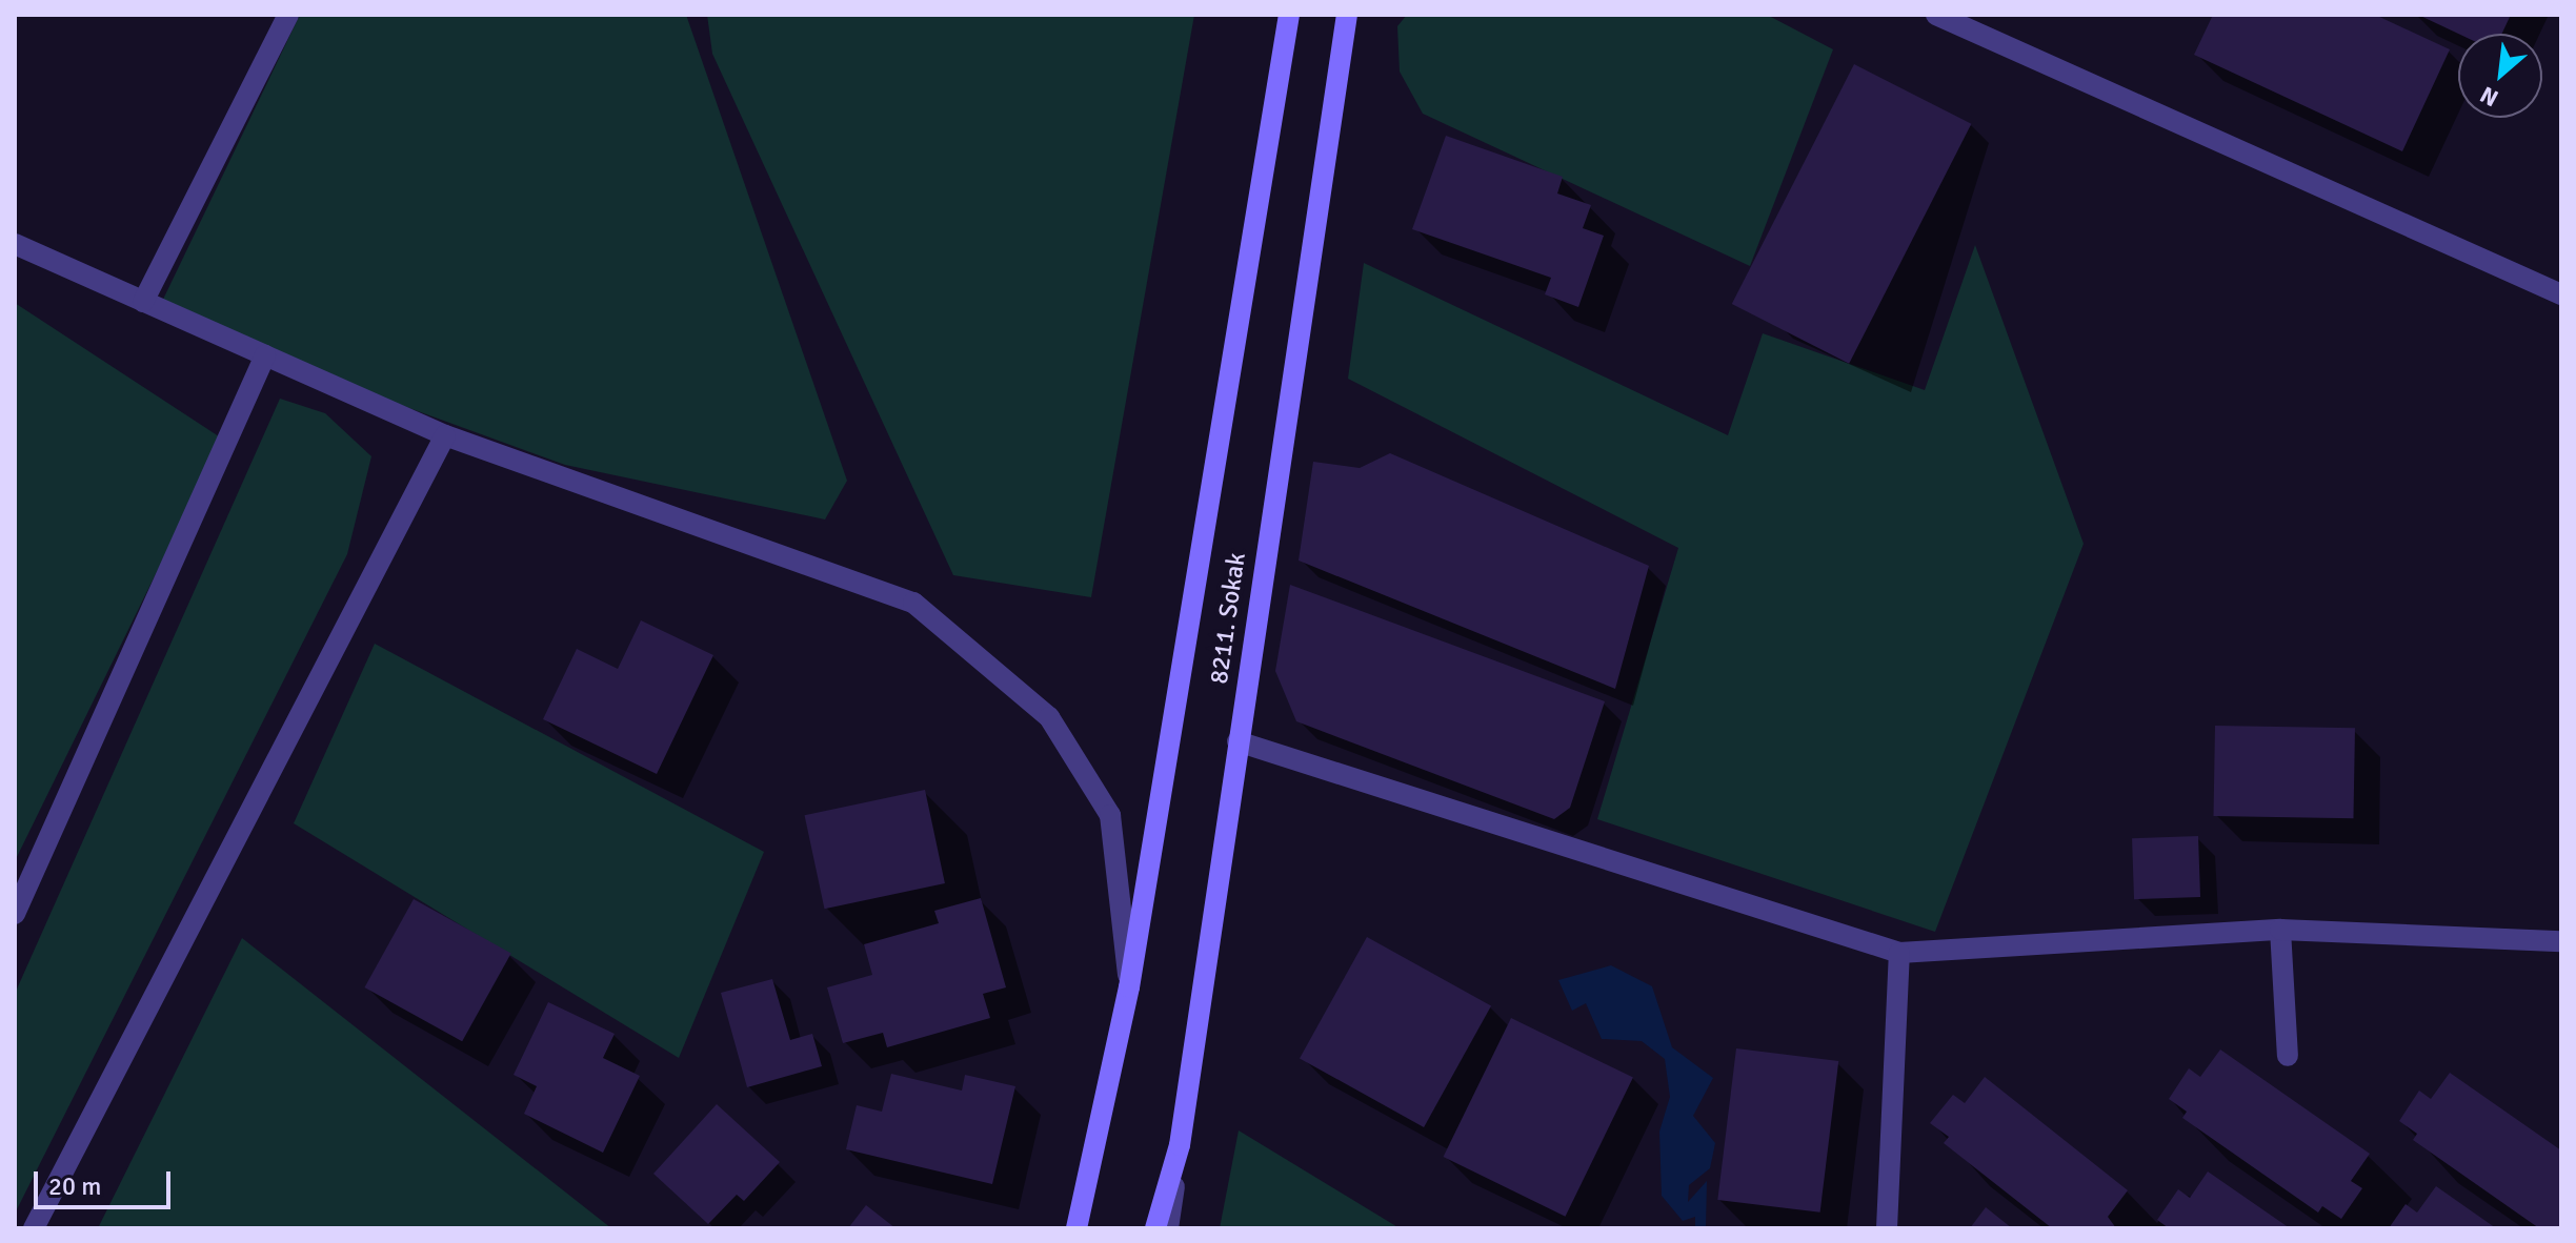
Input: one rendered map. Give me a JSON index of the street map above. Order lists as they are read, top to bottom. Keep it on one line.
{"streets":{"street":["8211. Sokak"]},"scale_bar":"20 m","north":"bottom left"}
